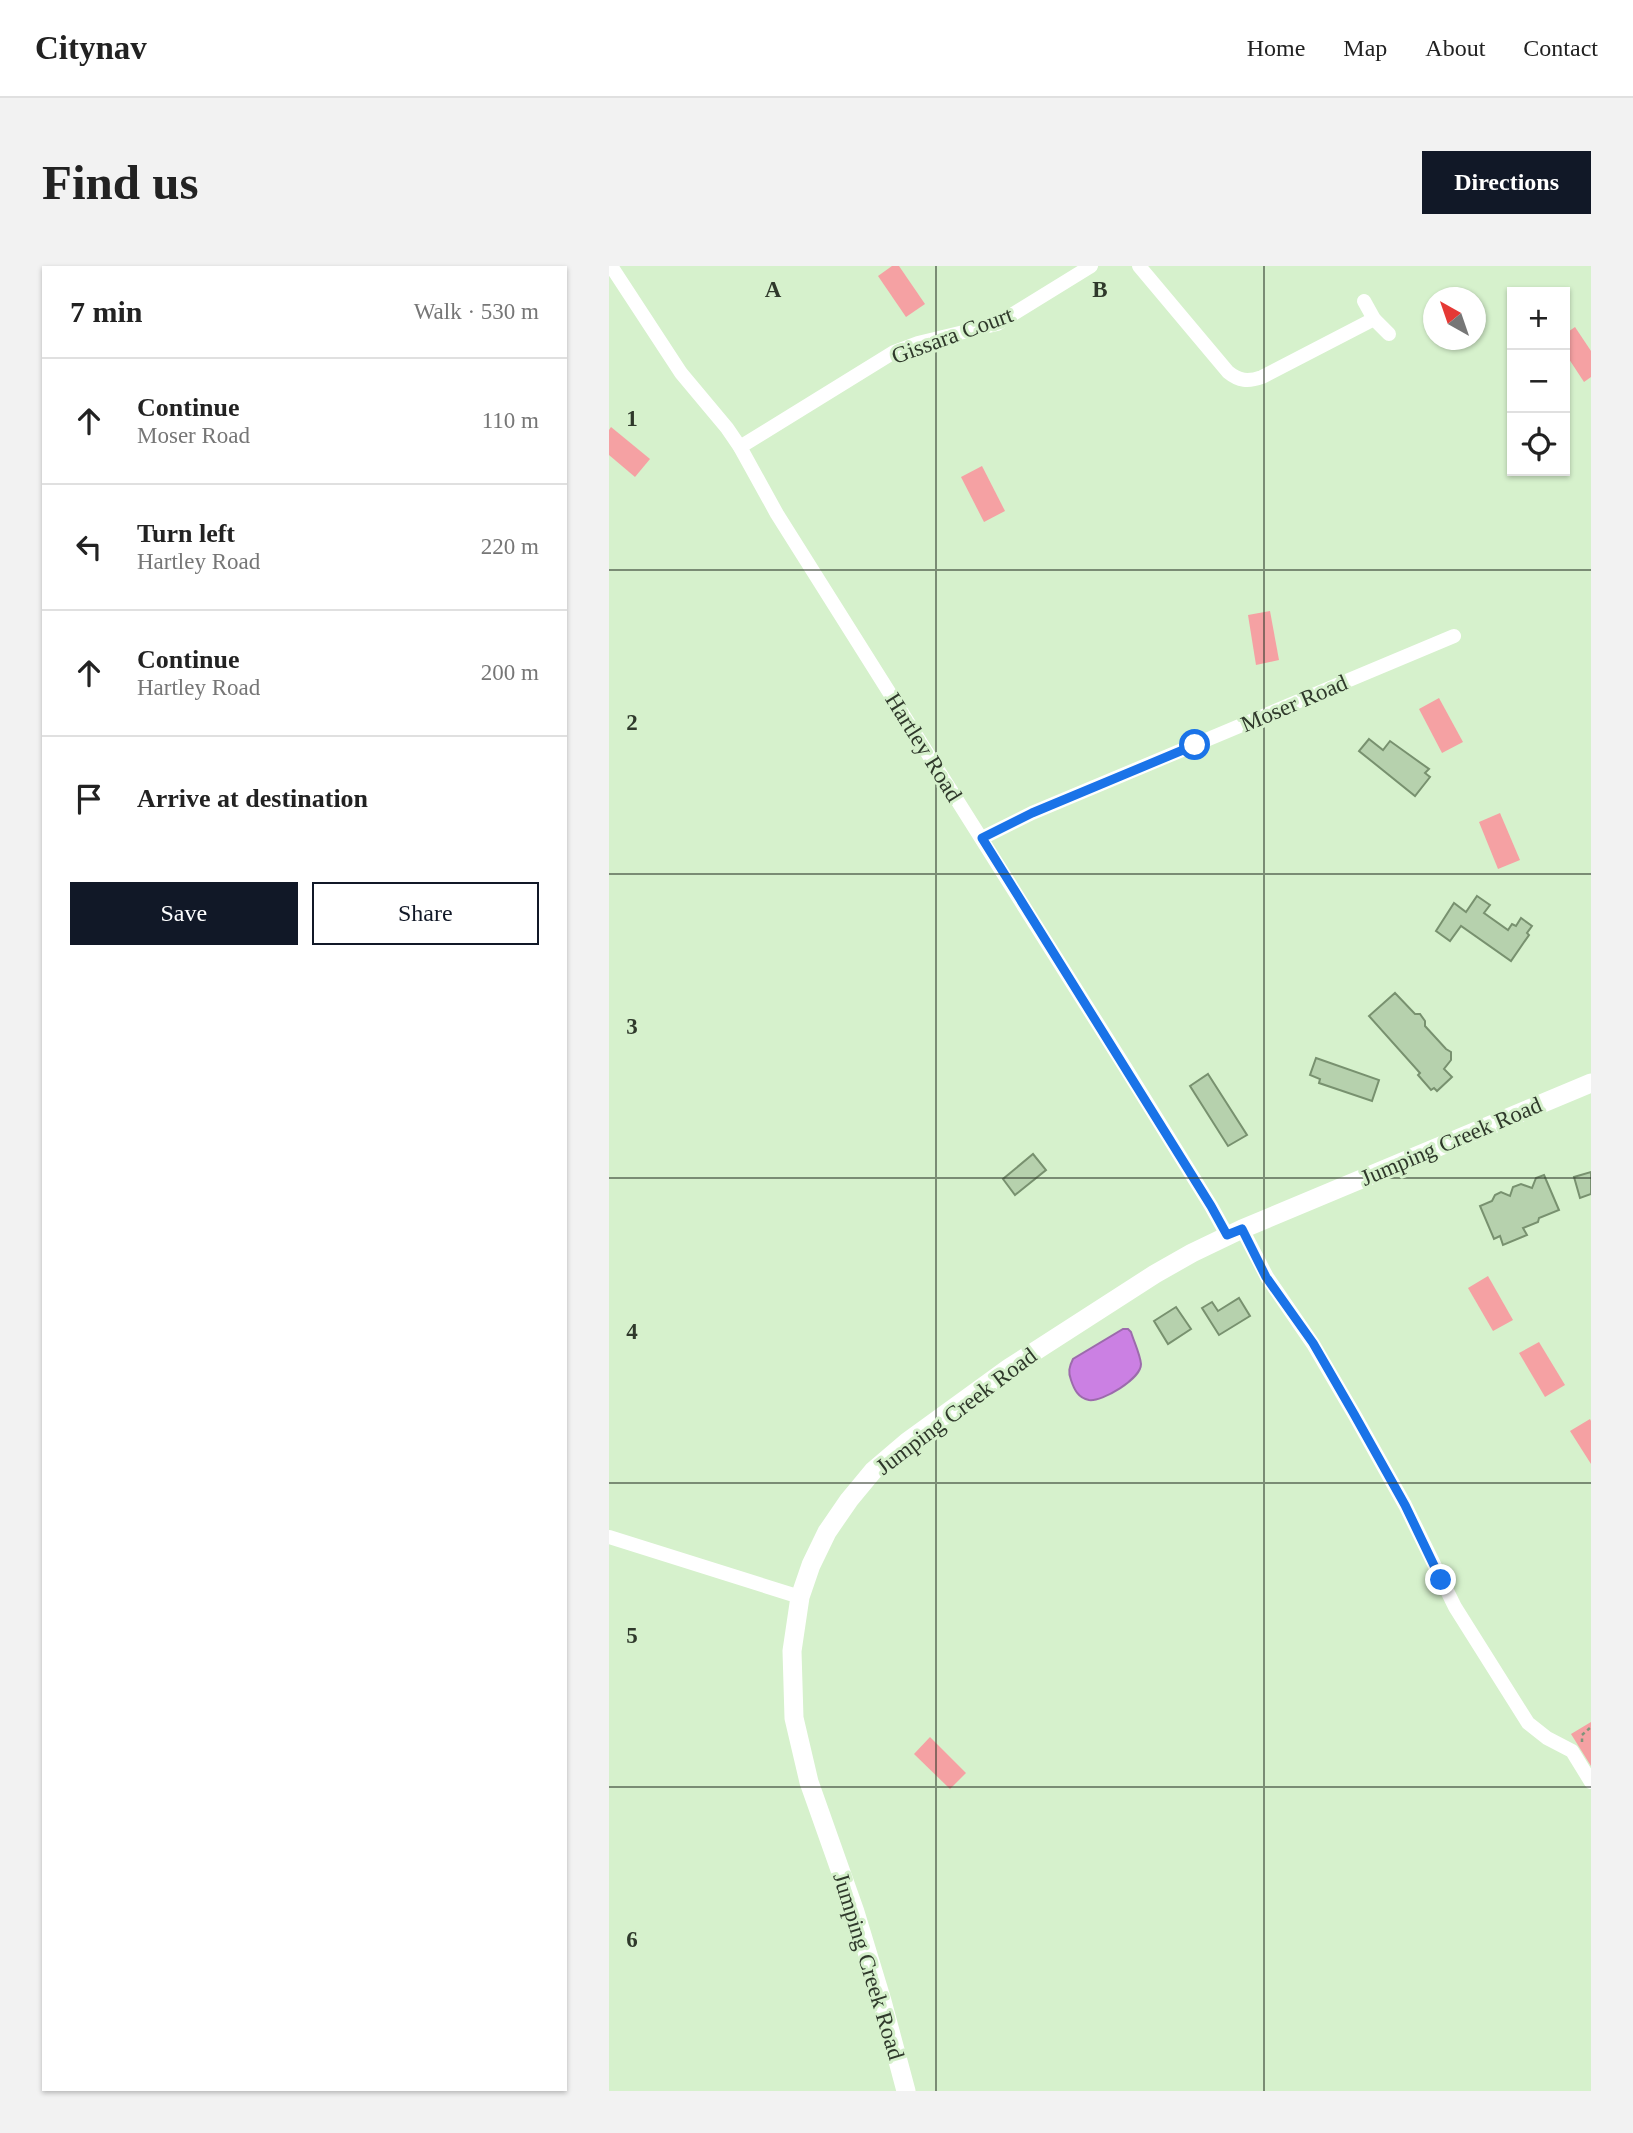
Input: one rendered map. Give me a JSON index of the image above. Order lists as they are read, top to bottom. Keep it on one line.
{"streets":{"main road":["Jumping Creek Road"],"street":["Gissara Court","Moser Road","Hartley Road"]},"crossings":[["Gissara Court","Hartley Road"],["Moser Road","Hartley Road"],["Hartley Road","Jumping Creek Road"]],"north":"top left","page":{"header":"Citynav","nav":["Home","Map","About","Contact"],"buttons":["Directions",["Save","Share"]],"title":"Find us","heading":["7 min","Walk · 530 m"],"map_buttons":["+","−"],"list":[["Continue","Moser Road","110 m"],["Turn left","Hartley Road","220 m"],["Continue","Hartley Road","200 m"],"Arrive at destination"]},"grid":{"columns":["A","B"],"rows":["1","2","3","4","5","6"]}}
